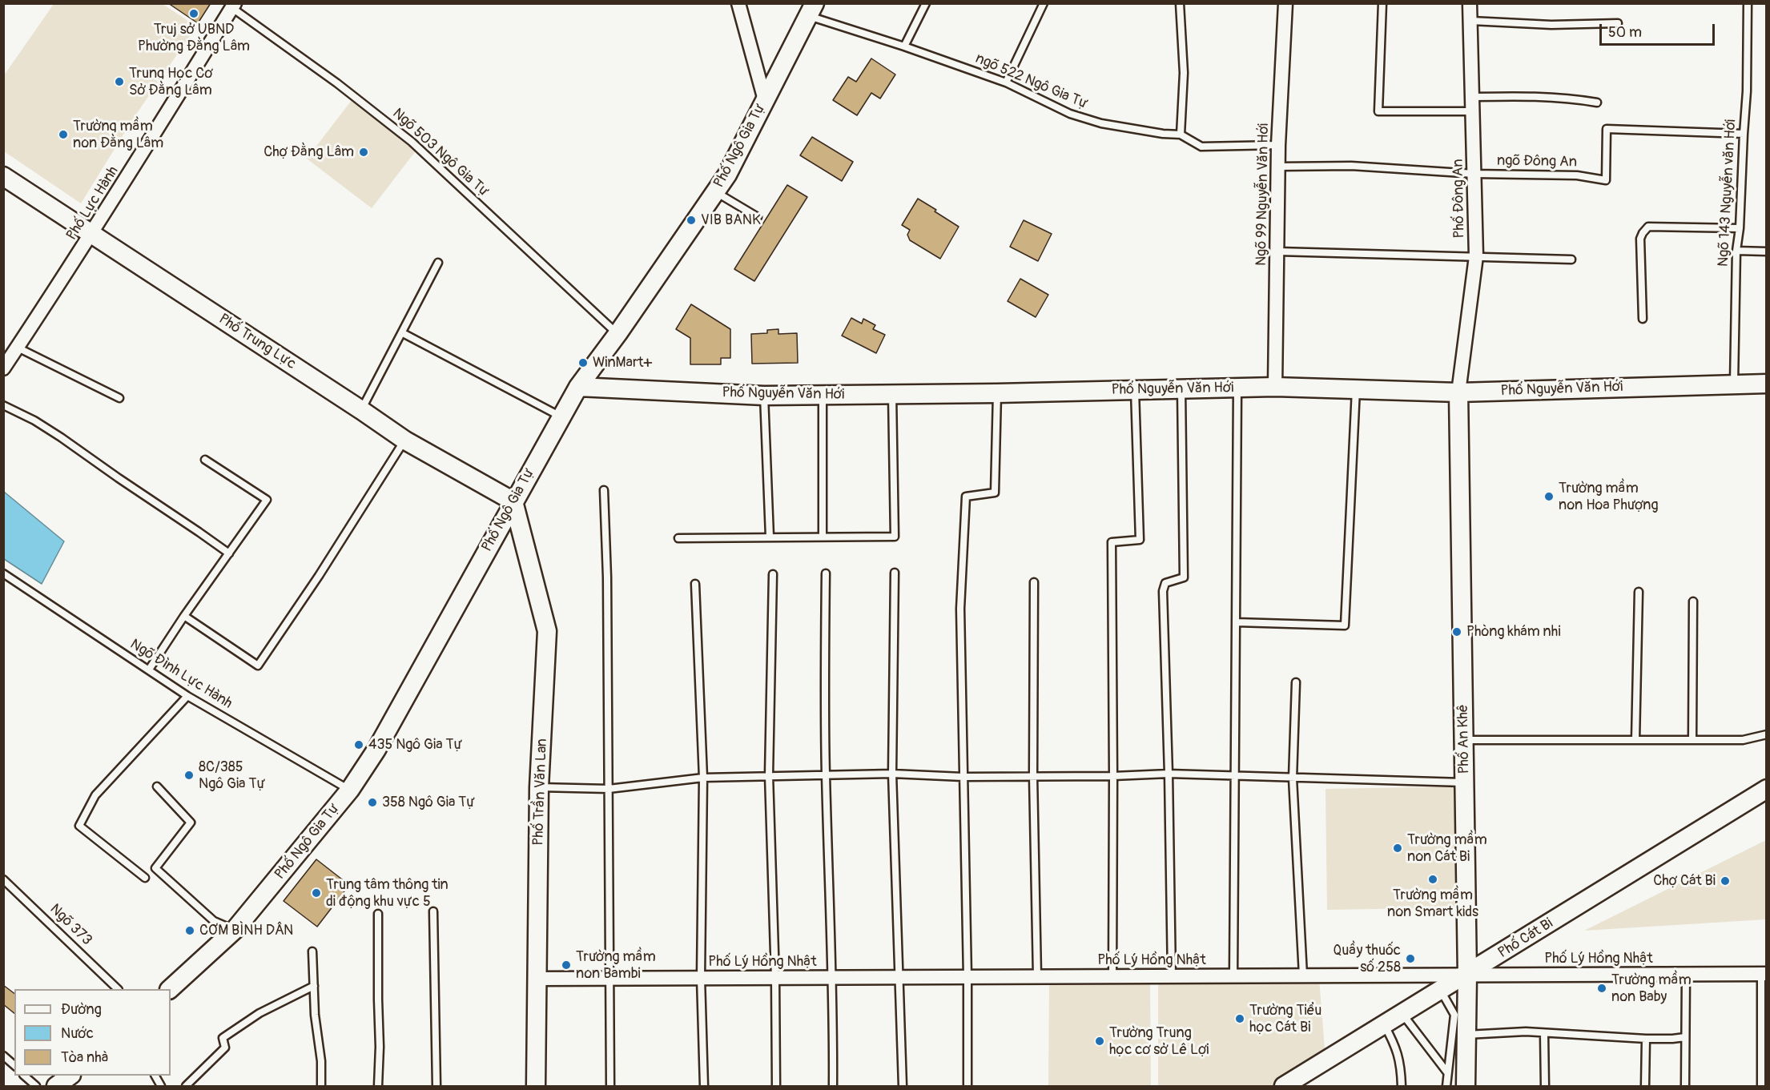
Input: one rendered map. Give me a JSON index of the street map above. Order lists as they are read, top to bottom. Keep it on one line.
{"streets":{"street":["Phố Ngô Gia Tự","Ngõ 99 Nguyễn Văn Hới","Phố Đông An","Phố Lực Hành","Phố Trung Lực","Phố Nguyễn Văn Hới","Phố An Khê","Phố Trần Văn Lan","Phố Cát Bi","Phố Lý Hồng Nhật"],"lane":["ngõ 522 Ngô Gia Tự","Ngõ 503 Ngô Gia Tự","ngõ Đông An","Ngõ 143 Nguyễn văn Hới","Ngõ Đình Lực Hành","Ngõ 373"]},"crossings":[["ngõ 522 Ngô Gia Tự","Phố Ngô Gia Tự"],["ngõ 522 Ngô Gia Tự","Ngõ 99 Nguyễn Văn Hới"],["Phố Ngô Gia Tự","Ngõ 503 Ngô Gia Tự"],["Phố Ngô Gia Tự","Phố Trung Lực"],["Phố Ngô Gia Tự","Phố Nguyễn Văn Hới"],["Phố Ngô Gia Tự","Ngõ Đình Lực Hành"],["Phố Ngô Gia Tự","Phố Trần Văn Lan"],["Ngõ 503 Ngô Gia Tự","Phố Lực Hành"],["ngõ Đông An","Ngõ 143 Nguyễn văn Hới"],["ngõ Đông An","Ngõ 99 Nguyễn Văn Hới"],["ngõ Đông An","Phố Đông An"],["Ngõ 143 Nguyễn văn Hới","Phố Nguyễn Văn Hới"],["Ngõ 99 Nguyễn Văn Hới","Phố Nguyễn Văn Hới"],["Phố Đông An","Phố Nguyễn Văn Hới"],["Phố Đông An","Phố An Khê"],["Phố Lực Hành","Phố Trung Lực"],["Phố Trung Lực","Phố Trần Văn Lan"],["Phố Nguyễn Văn Hới","Phố An Khê"],["Phố An Khê","Phố Cát Bi"],["Phố An Khê","Phố Lý Hồng Nhật"],["Phố Trần Văn Lan","Phố Lý Hồng Nhật"],["Phố Cát Bi","Phố Lý Hồng Nhật"]],"places":["Truj sở UBND Phường Đằng Lâm","Trung Học Cơ Sở Đằng Lâm","Trường mầm non Đằng Lâm","Chợ Đằng Lâm","VIB BANK","WinMart+","Trường mầm non Hoa Phượng","Phòng khám nhi","435 Ngô Gia Tự","8C/385 Ngô Gia Tự","358 Ngô Gia Tự","Trường mầm non Cát Bi","Trường mầm non Smart kids","Chợ Cát Bi","Trung tâm thông tin di động khu vực 5","CƠM BÌNH DÂN","Quầy thuốc số 258","Trường mầm non Bambi","Trường mầm non Baby","Trường Tiểu học Cát Bi","Trường Trung học cơ sở Lê Lợi"],"legend":["Đường","Nước","Tòa nhà"],"scale_bar":"50 m"}
